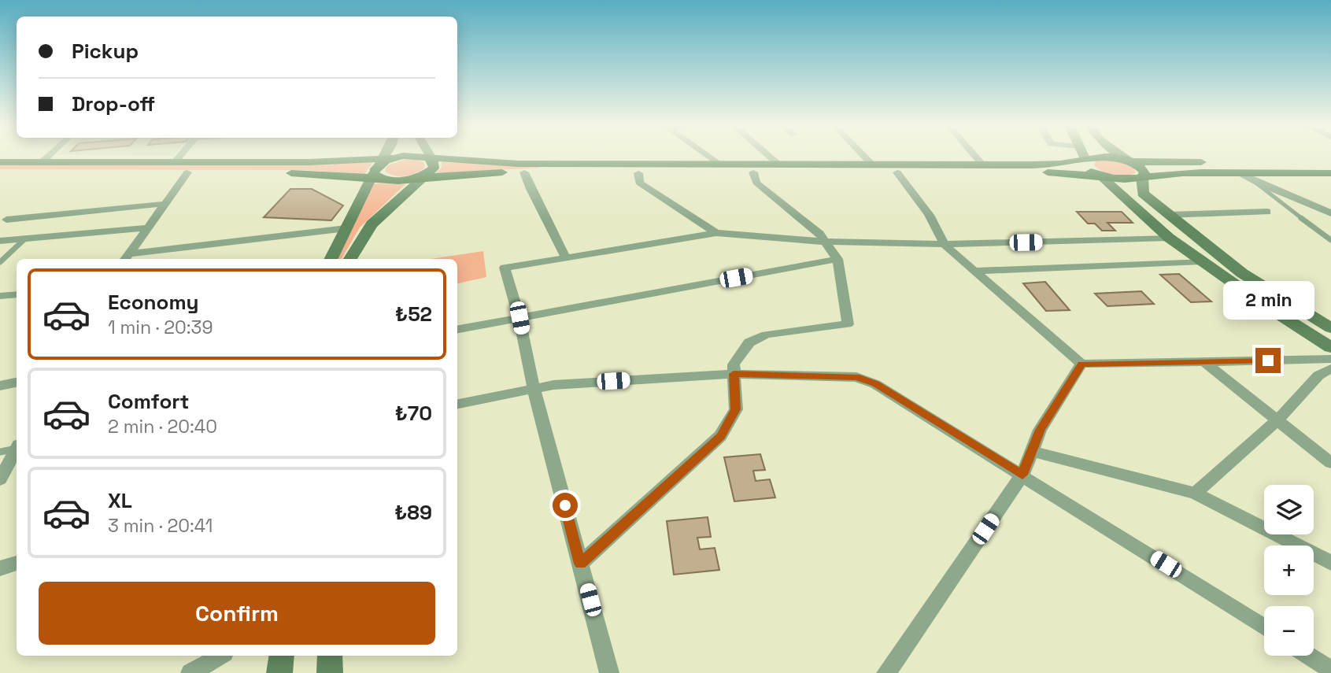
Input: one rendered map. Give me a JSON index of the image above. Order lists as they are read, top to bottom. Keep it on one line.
{"page":{"banner":["Pickup","Drop-off"],"list":[{"name":"Economy","note":"1 min · 20:39","value":"₺52"},{"name":"Comfort","note":"2 min · 20:40","value":"₺70"},{"name":"XL","note":"3 min · 20:41","value":"₺89"}],"bubble":"2 min","map_buttons":["+","−"],"buttons":"Confirm"}}
